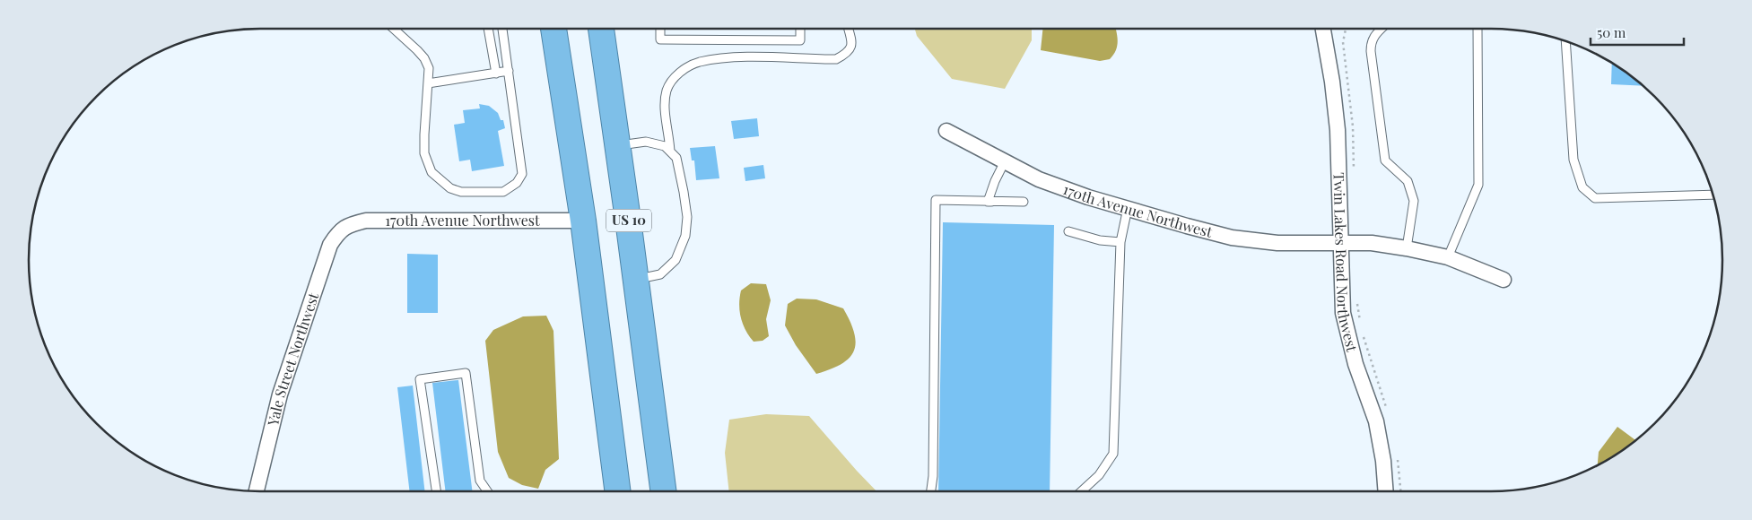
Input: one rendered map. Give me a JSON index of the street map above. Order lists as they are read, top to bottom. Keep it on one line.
{"streets":{"highway":["US 10"],"street":["170th Avenue Northwest","Twin Lakes Road Northwest","Yale Street Northwest"]},"crossings":[["170th Avenue Northwest","US 10"],["170th Avenue Northwest","Twin Lakes Road Northwest"],["170th Avenue Northwest","Yale Street Northwest"]],"scale_bar":"50 m"}
